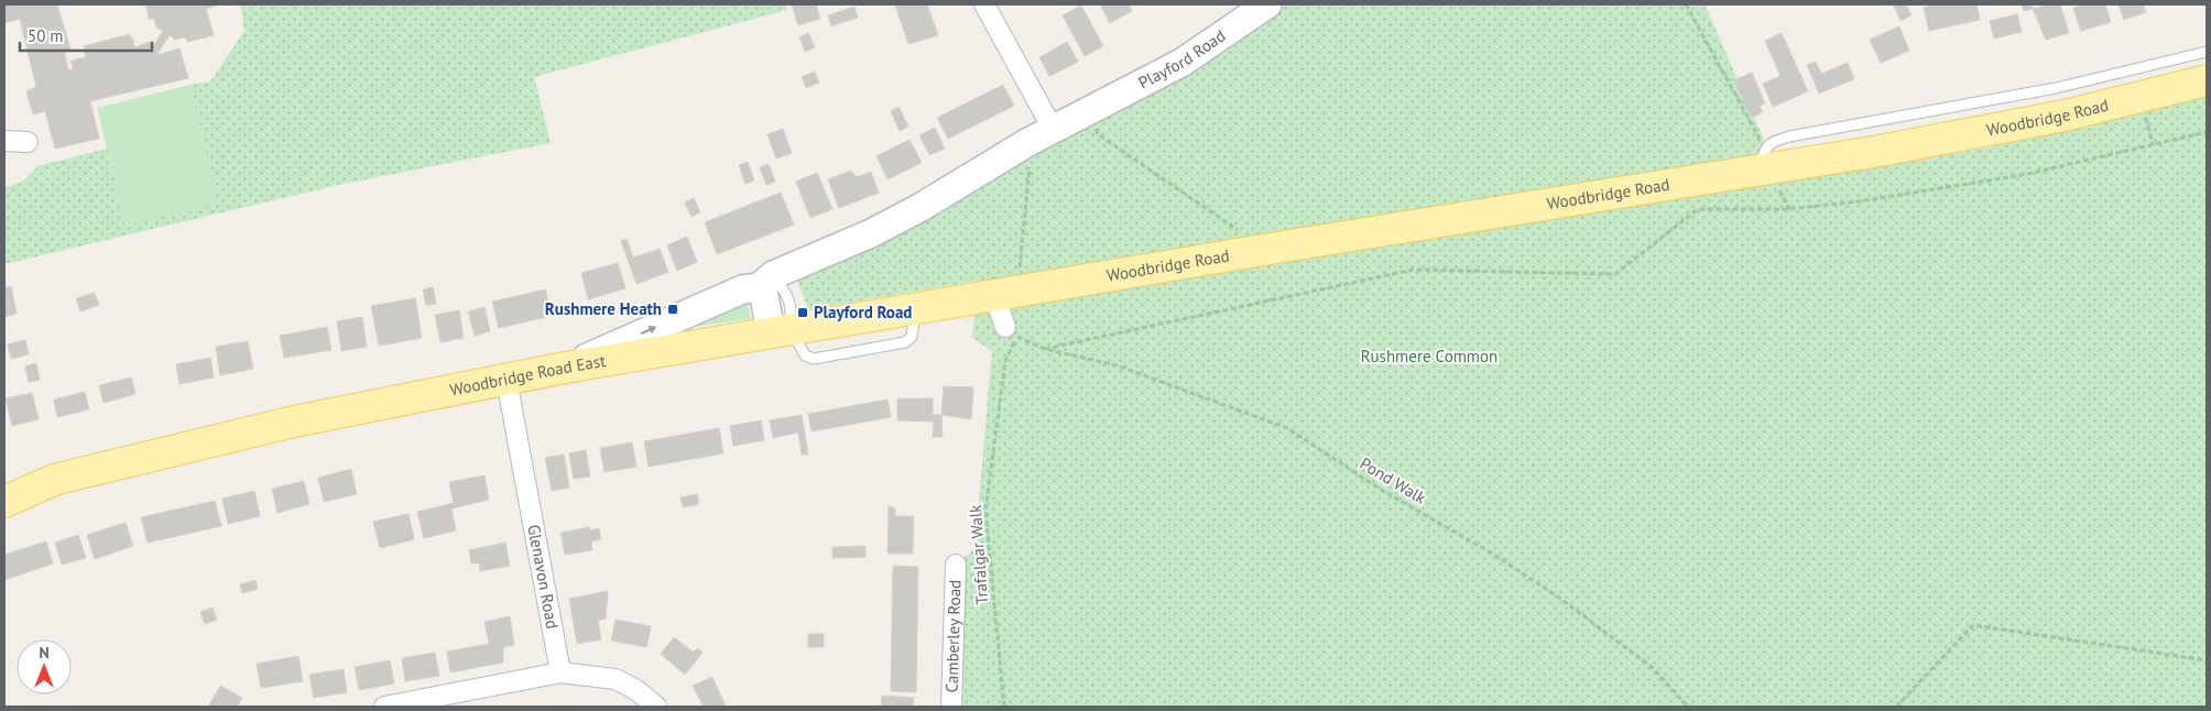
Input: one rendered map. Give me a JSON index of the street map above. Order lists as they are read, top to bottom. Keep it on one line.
{"streets":{"main road":["Woodbridge Road","Woodbridge Road East"],"street":["Playford Road","Glenavon Road","Camberley Road"],"path":["Pond Walk","Trafalgar Walk"]},"crossings":[["Playford Road","Woodbridge Road East"],["Woodbridge Road","Woodbridge Road East"],["Woodbridge Road East","Glenavon Road"]],"parks":["Rushmere Common"],"places":{"transit":["Rushmere Heath","Playford Road"]},"scale_bar":"50 m","north":"top"}
